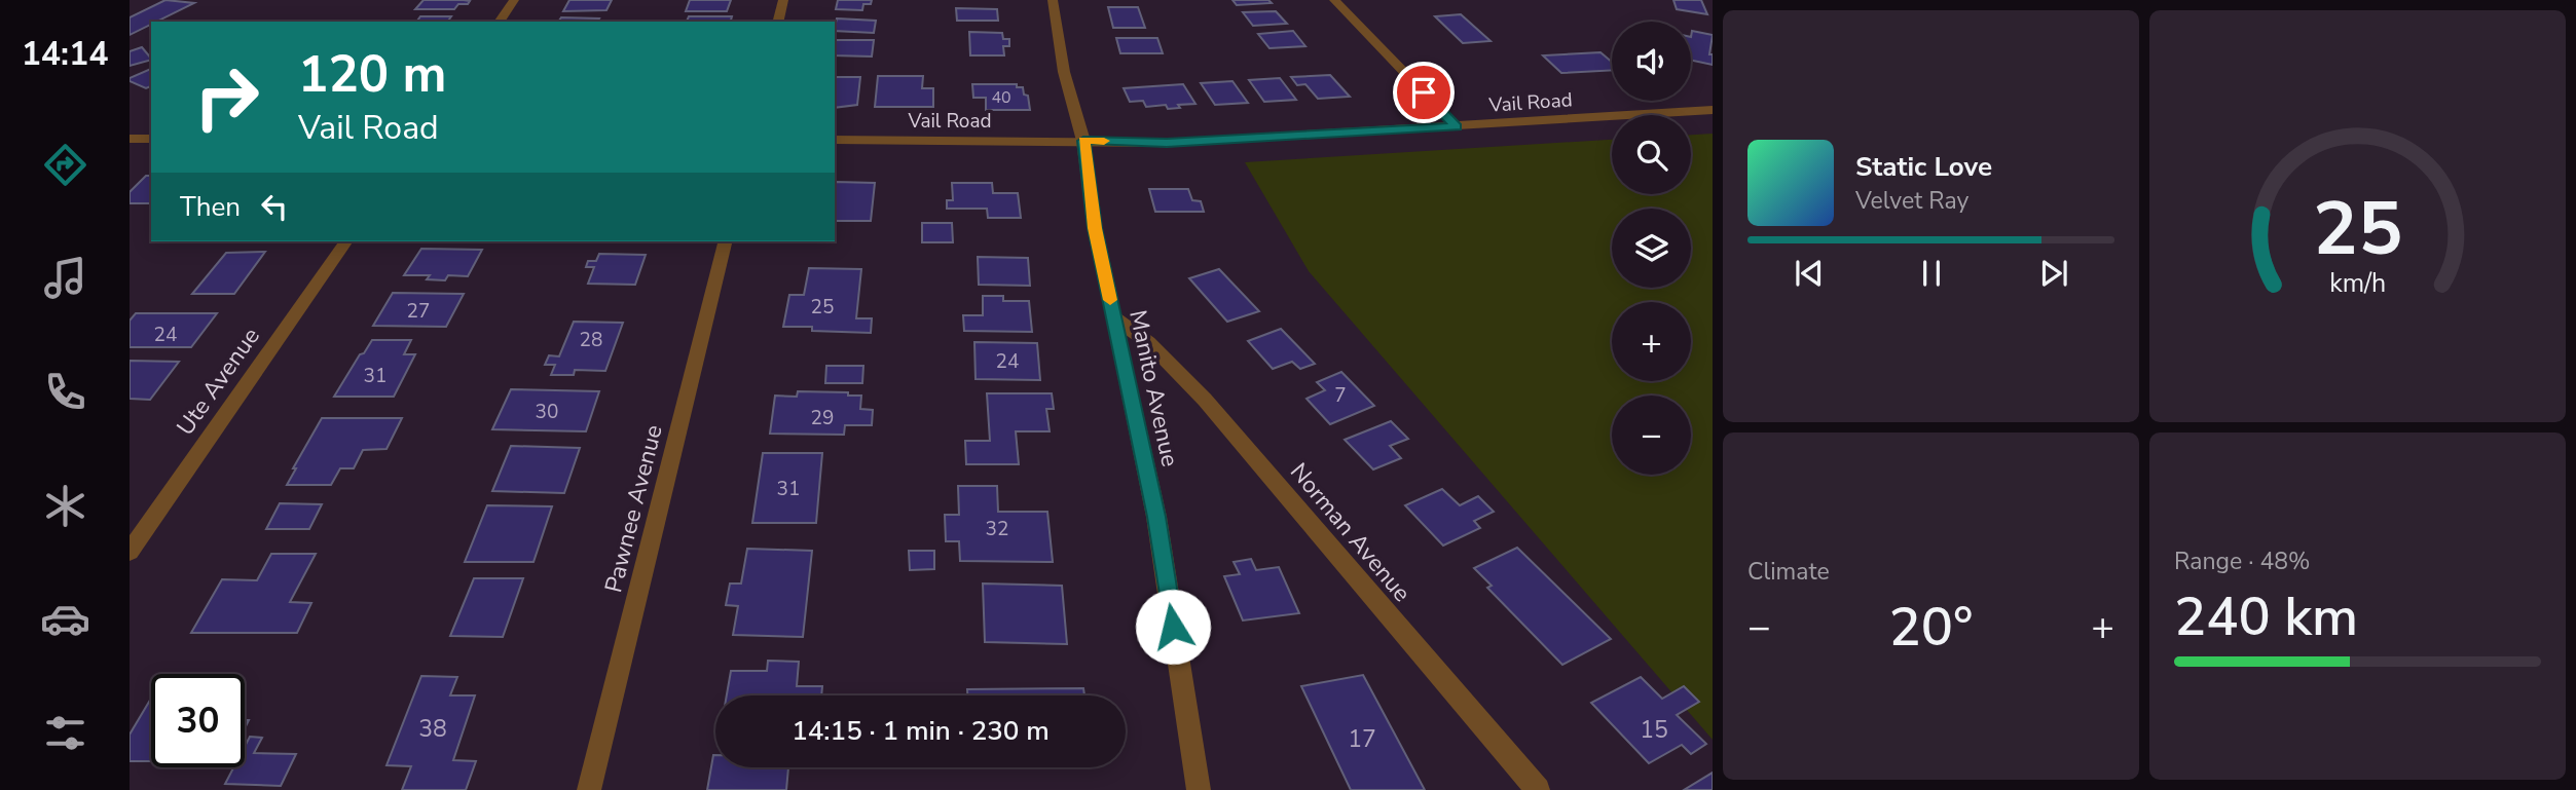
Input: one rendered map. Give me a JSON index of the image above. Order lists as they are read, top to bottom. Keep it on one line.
{"streets":{"street":["Vail Road","Ute Avenue","Manito Avenue","Pawnee Avenue","Norman Avenue"]},"crossings":[["Vail Road","Manito Avenue"],["Manito Avenue","Norman Avenue"]],"house_numbers":["40","25","27","24","28","24","31","7","30","29","31","32","38","15","17"],"page":{"tabs":"14:14","map_buttons":["+","−"],"turn":["120 m","Vail Road"],"song":["Static Love","Velvet Ray"],"then":"Then","tile":["Climate",["Range · 48%","240 km"]],"heat":["−","20°","+"],"limit":"30","trip":"14:15 · 1 min · 230 m","gauge":["25","km/h"]}}
